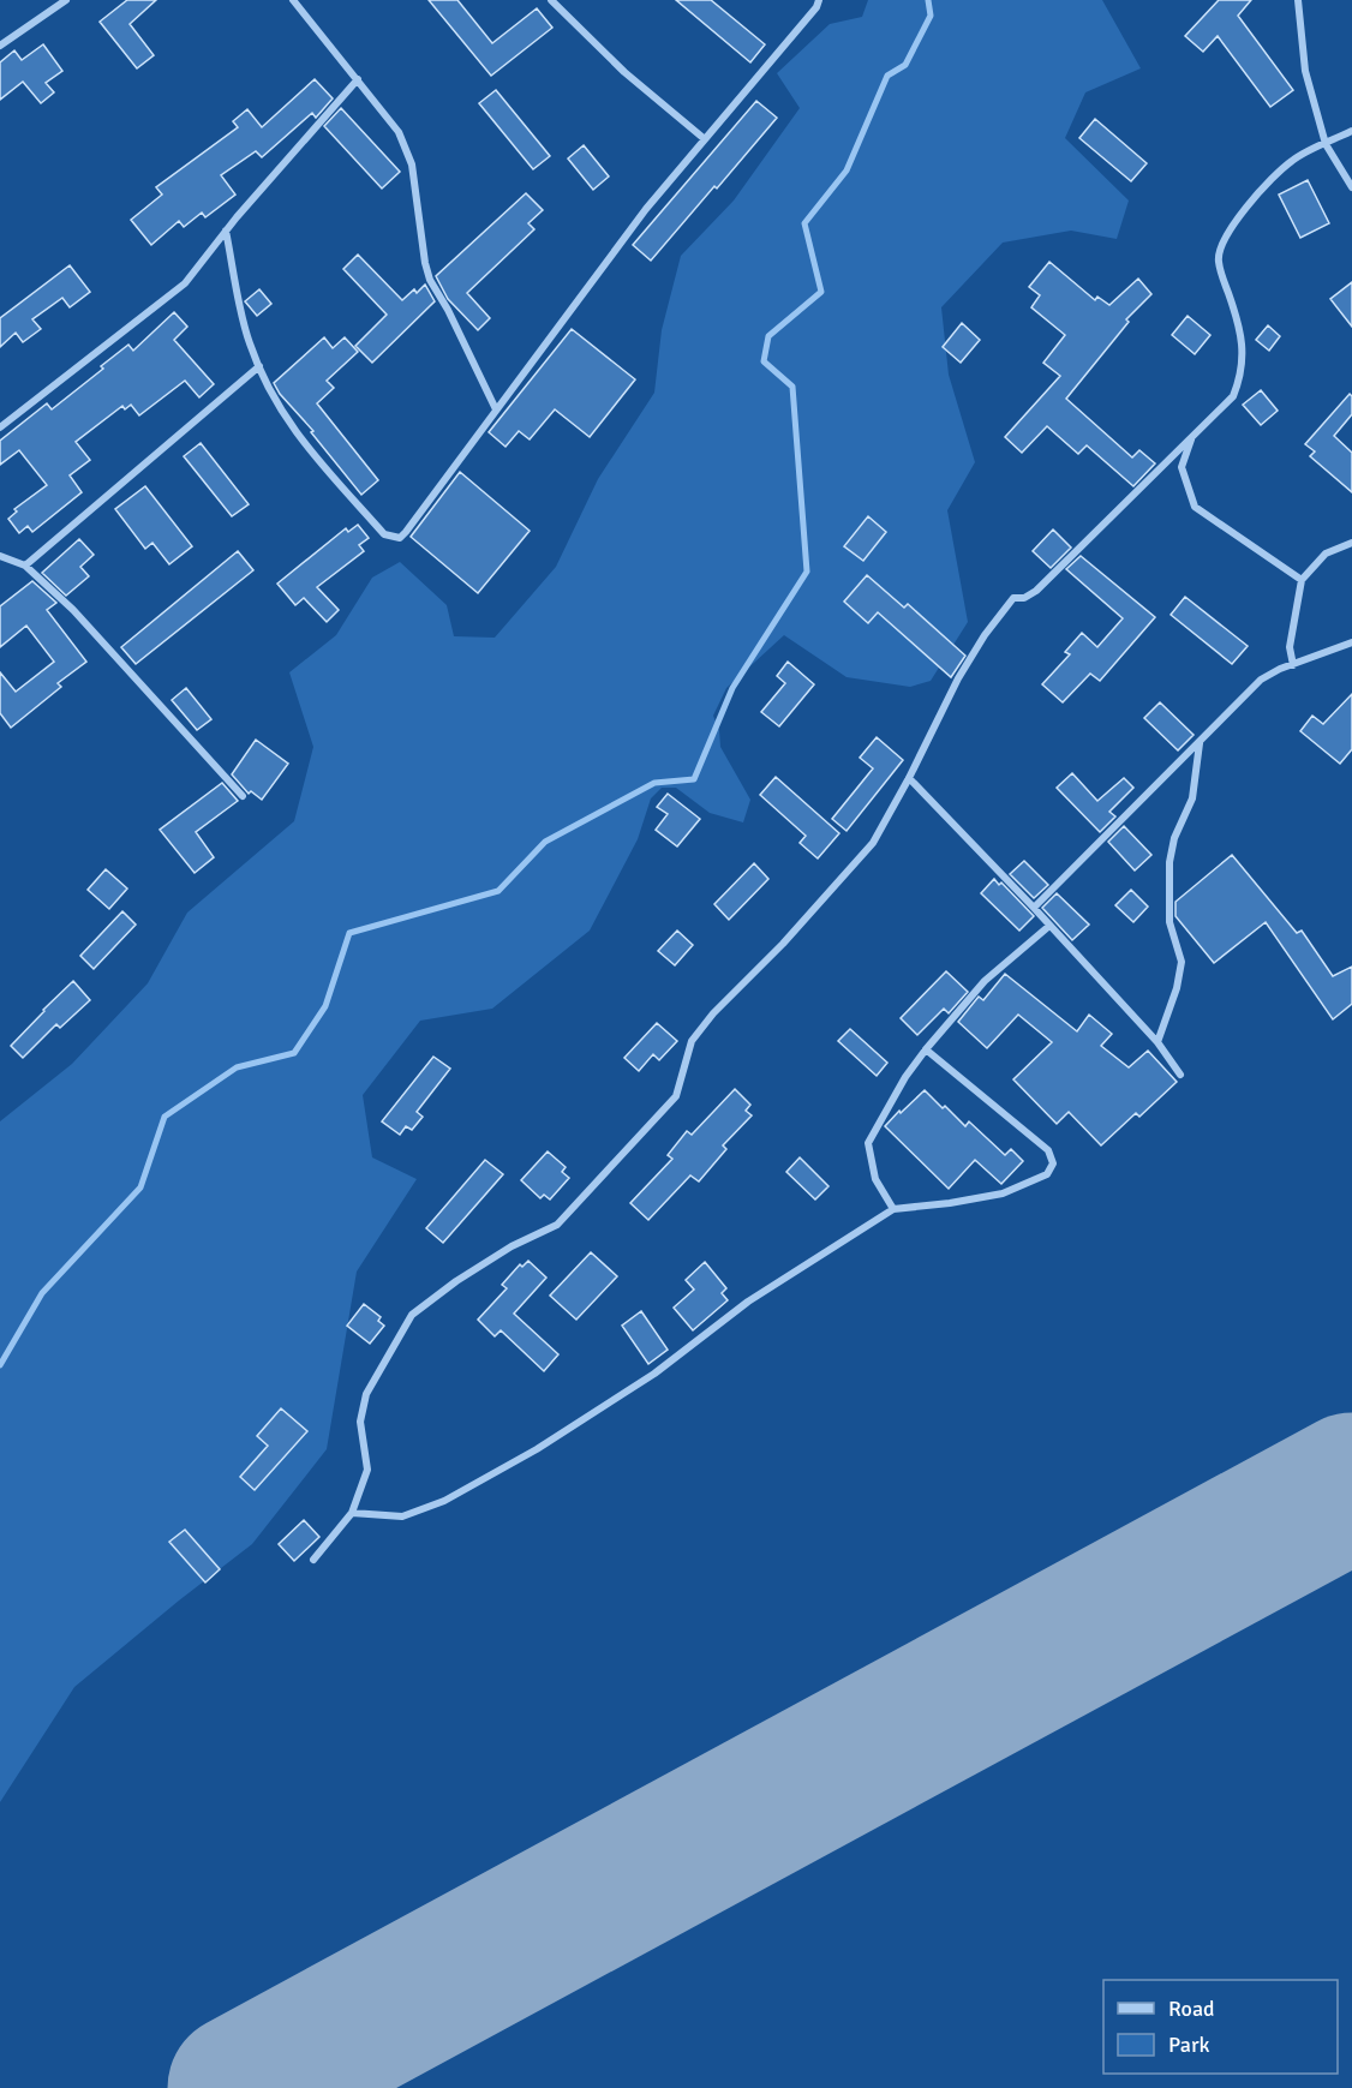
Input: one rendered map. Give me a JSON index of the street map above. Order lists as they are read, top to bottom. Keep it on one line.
{"legend":["Road","Park"]}
